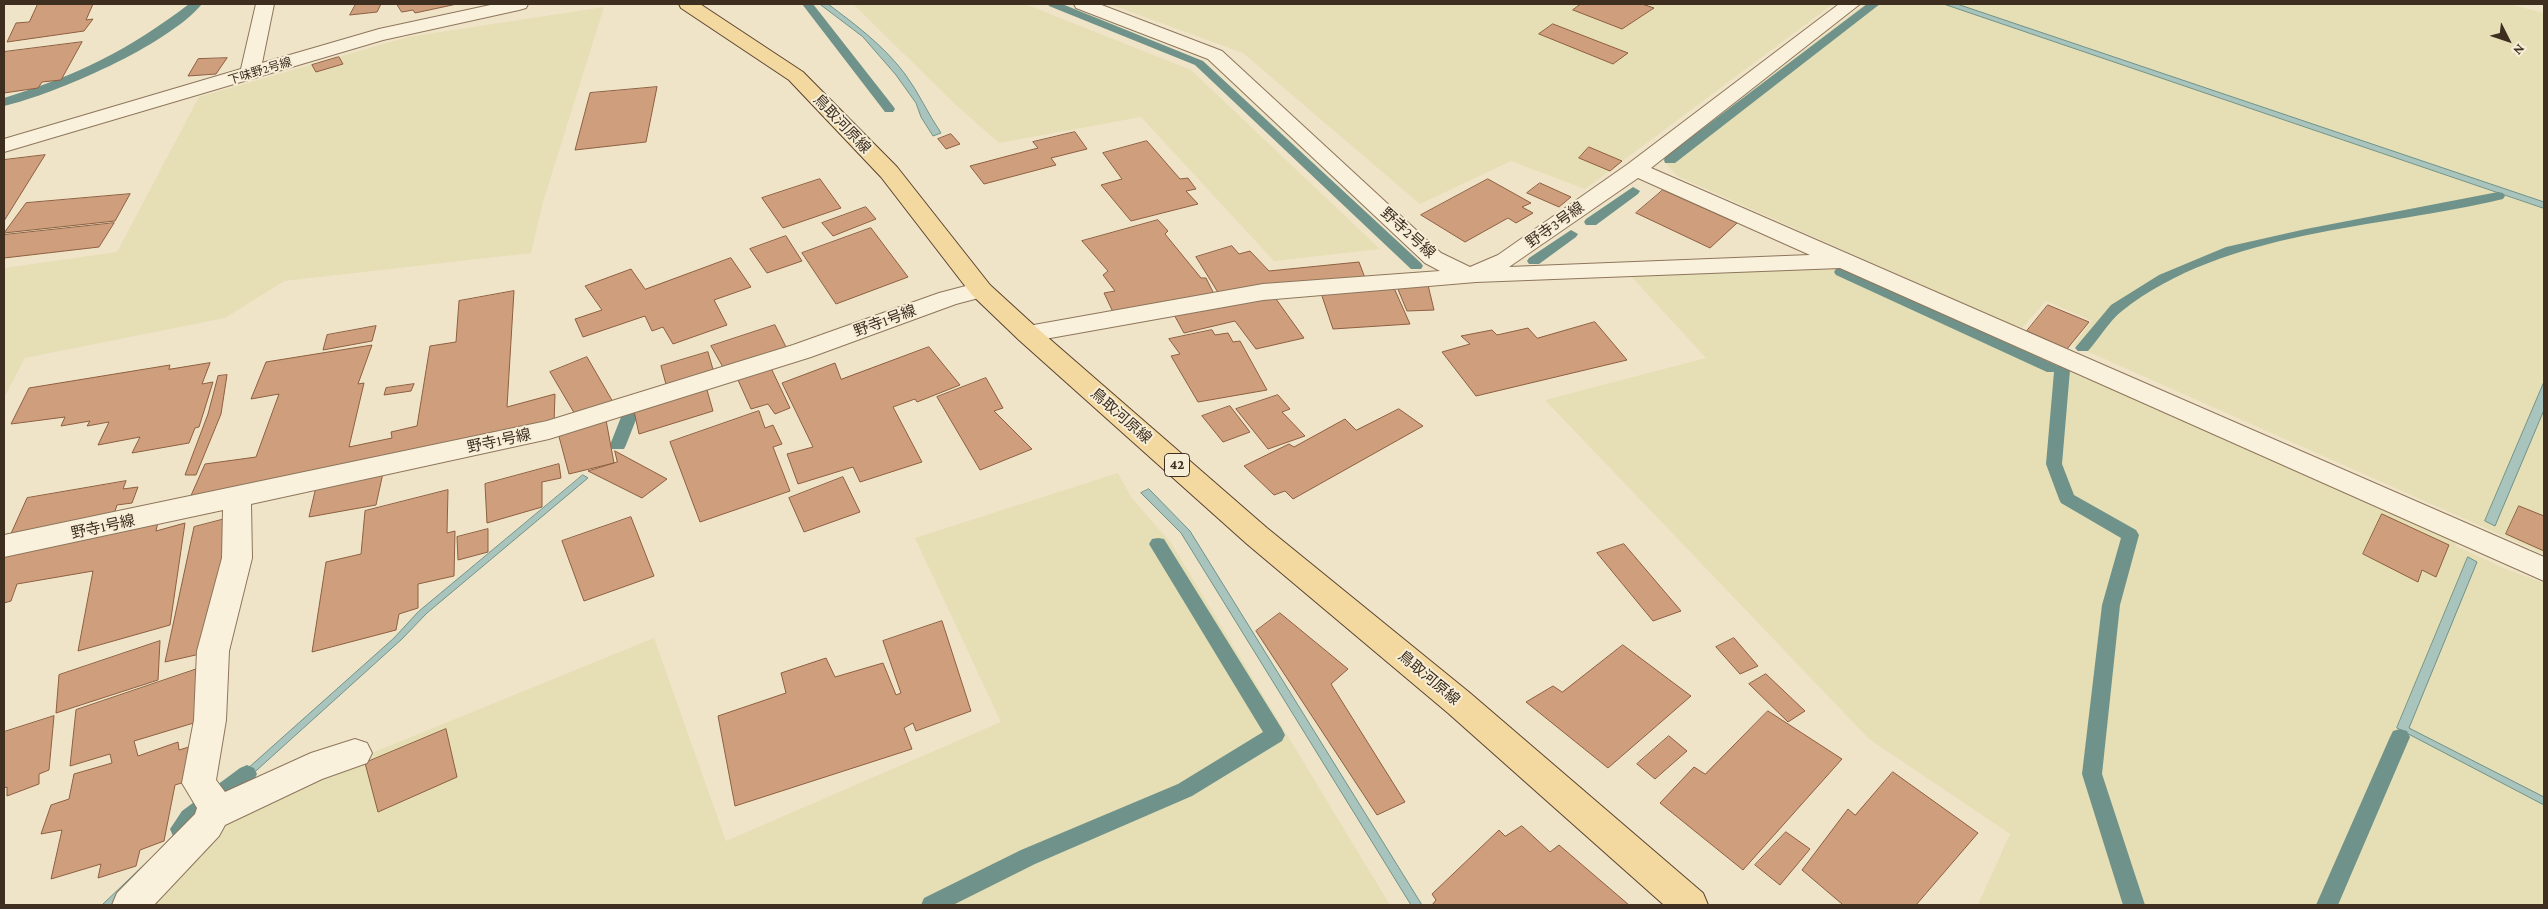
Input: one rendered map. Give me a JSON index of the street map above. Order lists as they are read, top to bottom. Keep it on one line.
{"streets":{"main road":["鳥取河原線","42"],"street":["下味野2号線","野寺3号線","野寺2号線","野寺1号線"]},"crossings":[["鳥取河原線","野寺2号線"],["鳥取河原線","野寺1号線"],["野寺3号線","野寺2号線"]],"north":"bottom right"}
